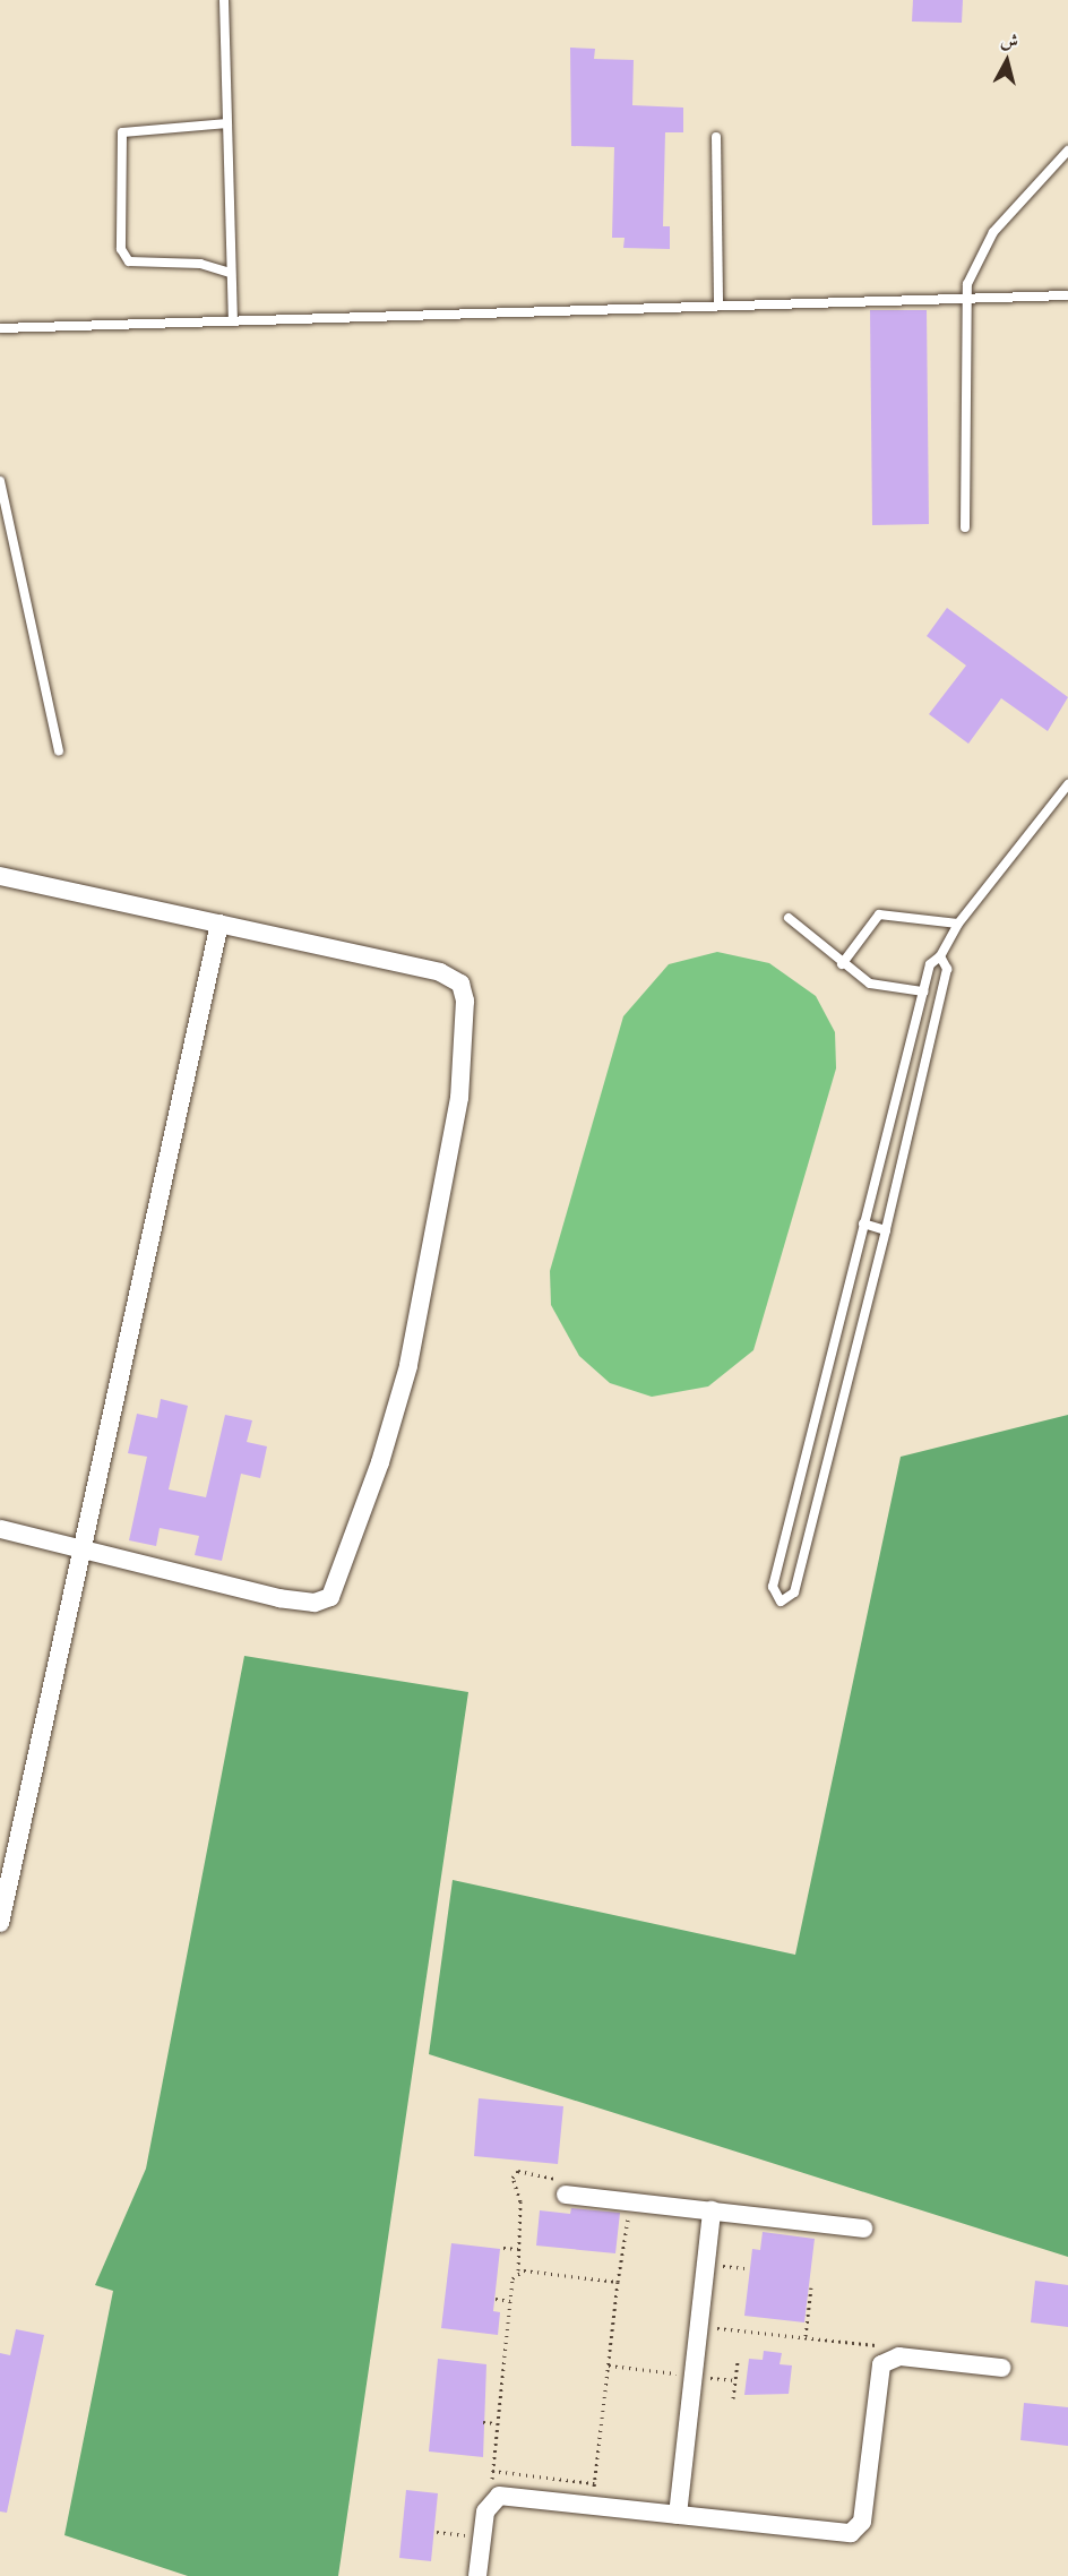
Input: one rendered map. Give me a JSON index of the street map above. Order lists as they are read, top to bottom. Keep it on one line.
{"north":"top"}
